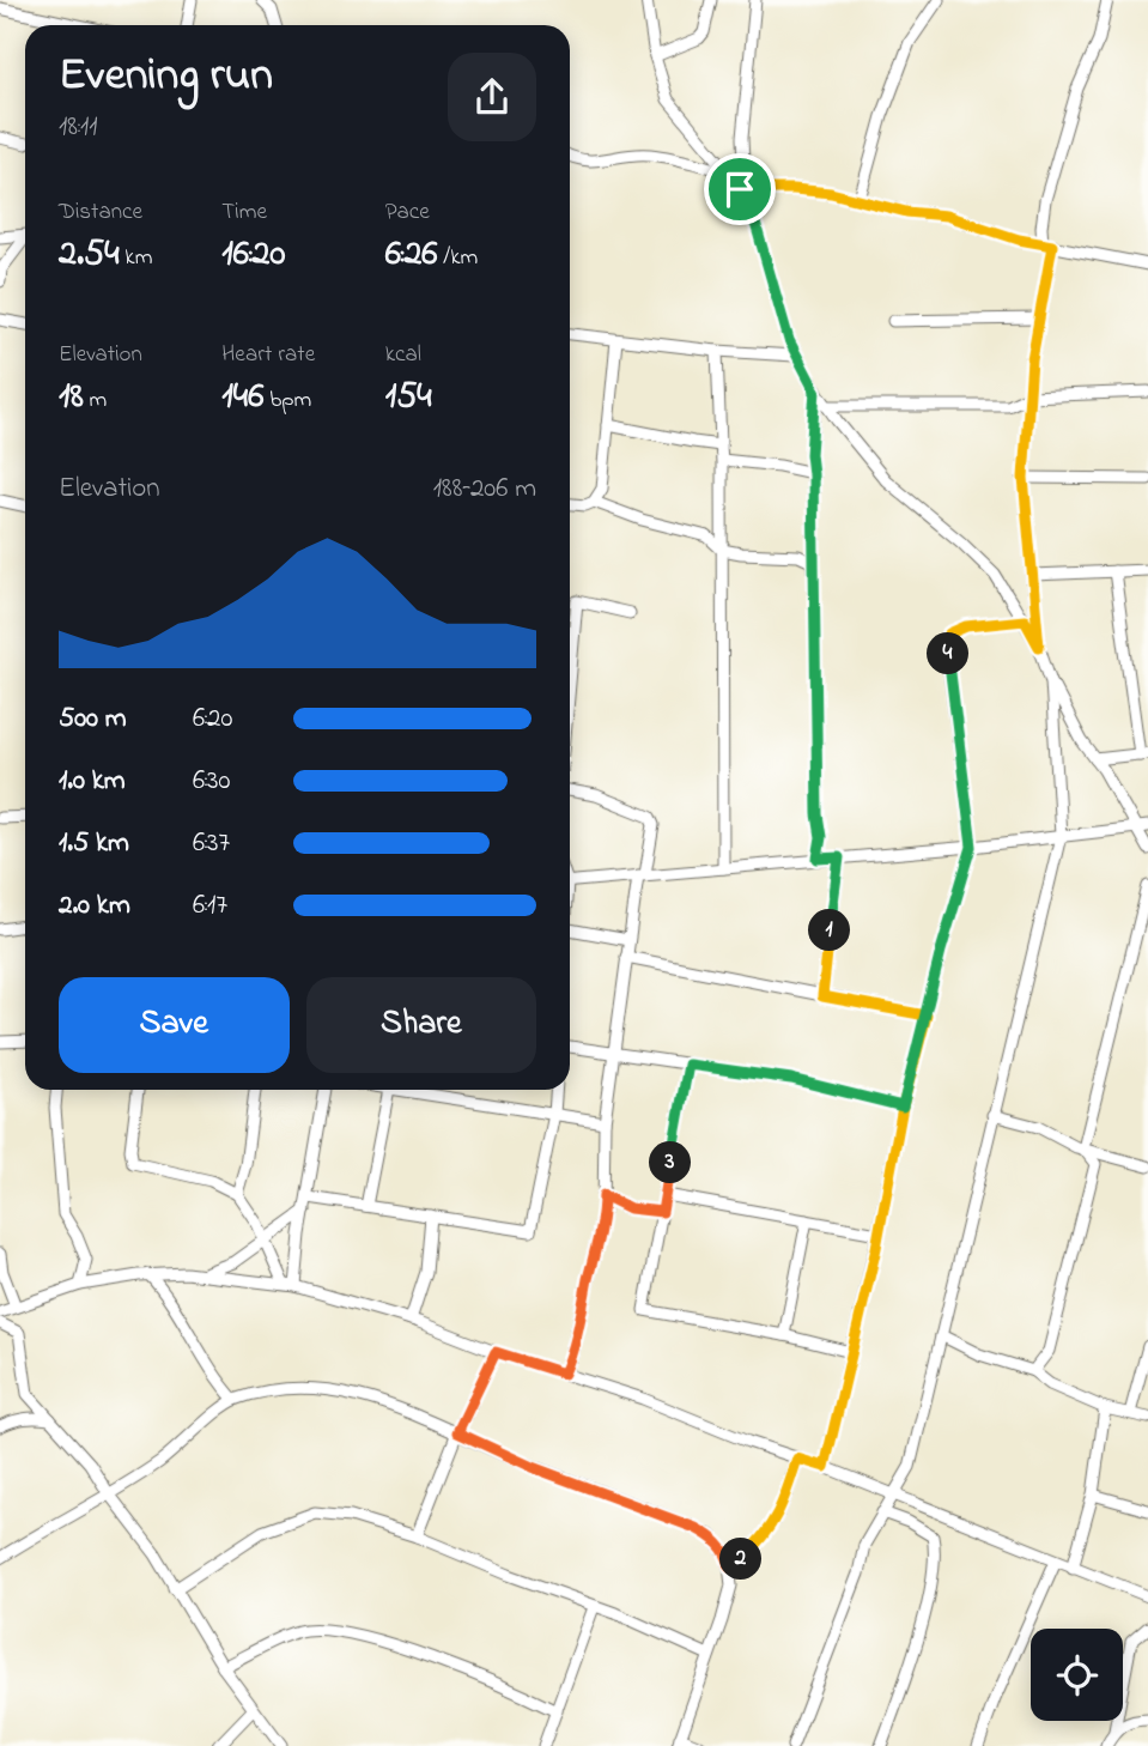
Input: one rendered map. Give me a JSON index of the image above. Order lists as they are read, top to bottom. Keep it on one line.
{"page":{"heading":["Evening run","18:11"],"stats":[["Distance","2.54 km"],["Time","16:20"],["Pace","6:26 /km"],["Elevation","18 m"],["Heart rate","146 bpm"],["kcal","154"]],"chart":["Elevation","188–206 m"],"pins":["4","1","3","2"],"list":[{"name":"500 m","note":"6:20"},{"name":"1.0 km","note":"6:30"},{"name":"1.5 km","note":"6:37"},{"name":"2.0 km","note":"6:17"}],"buttons":["Save","Share"]}}
